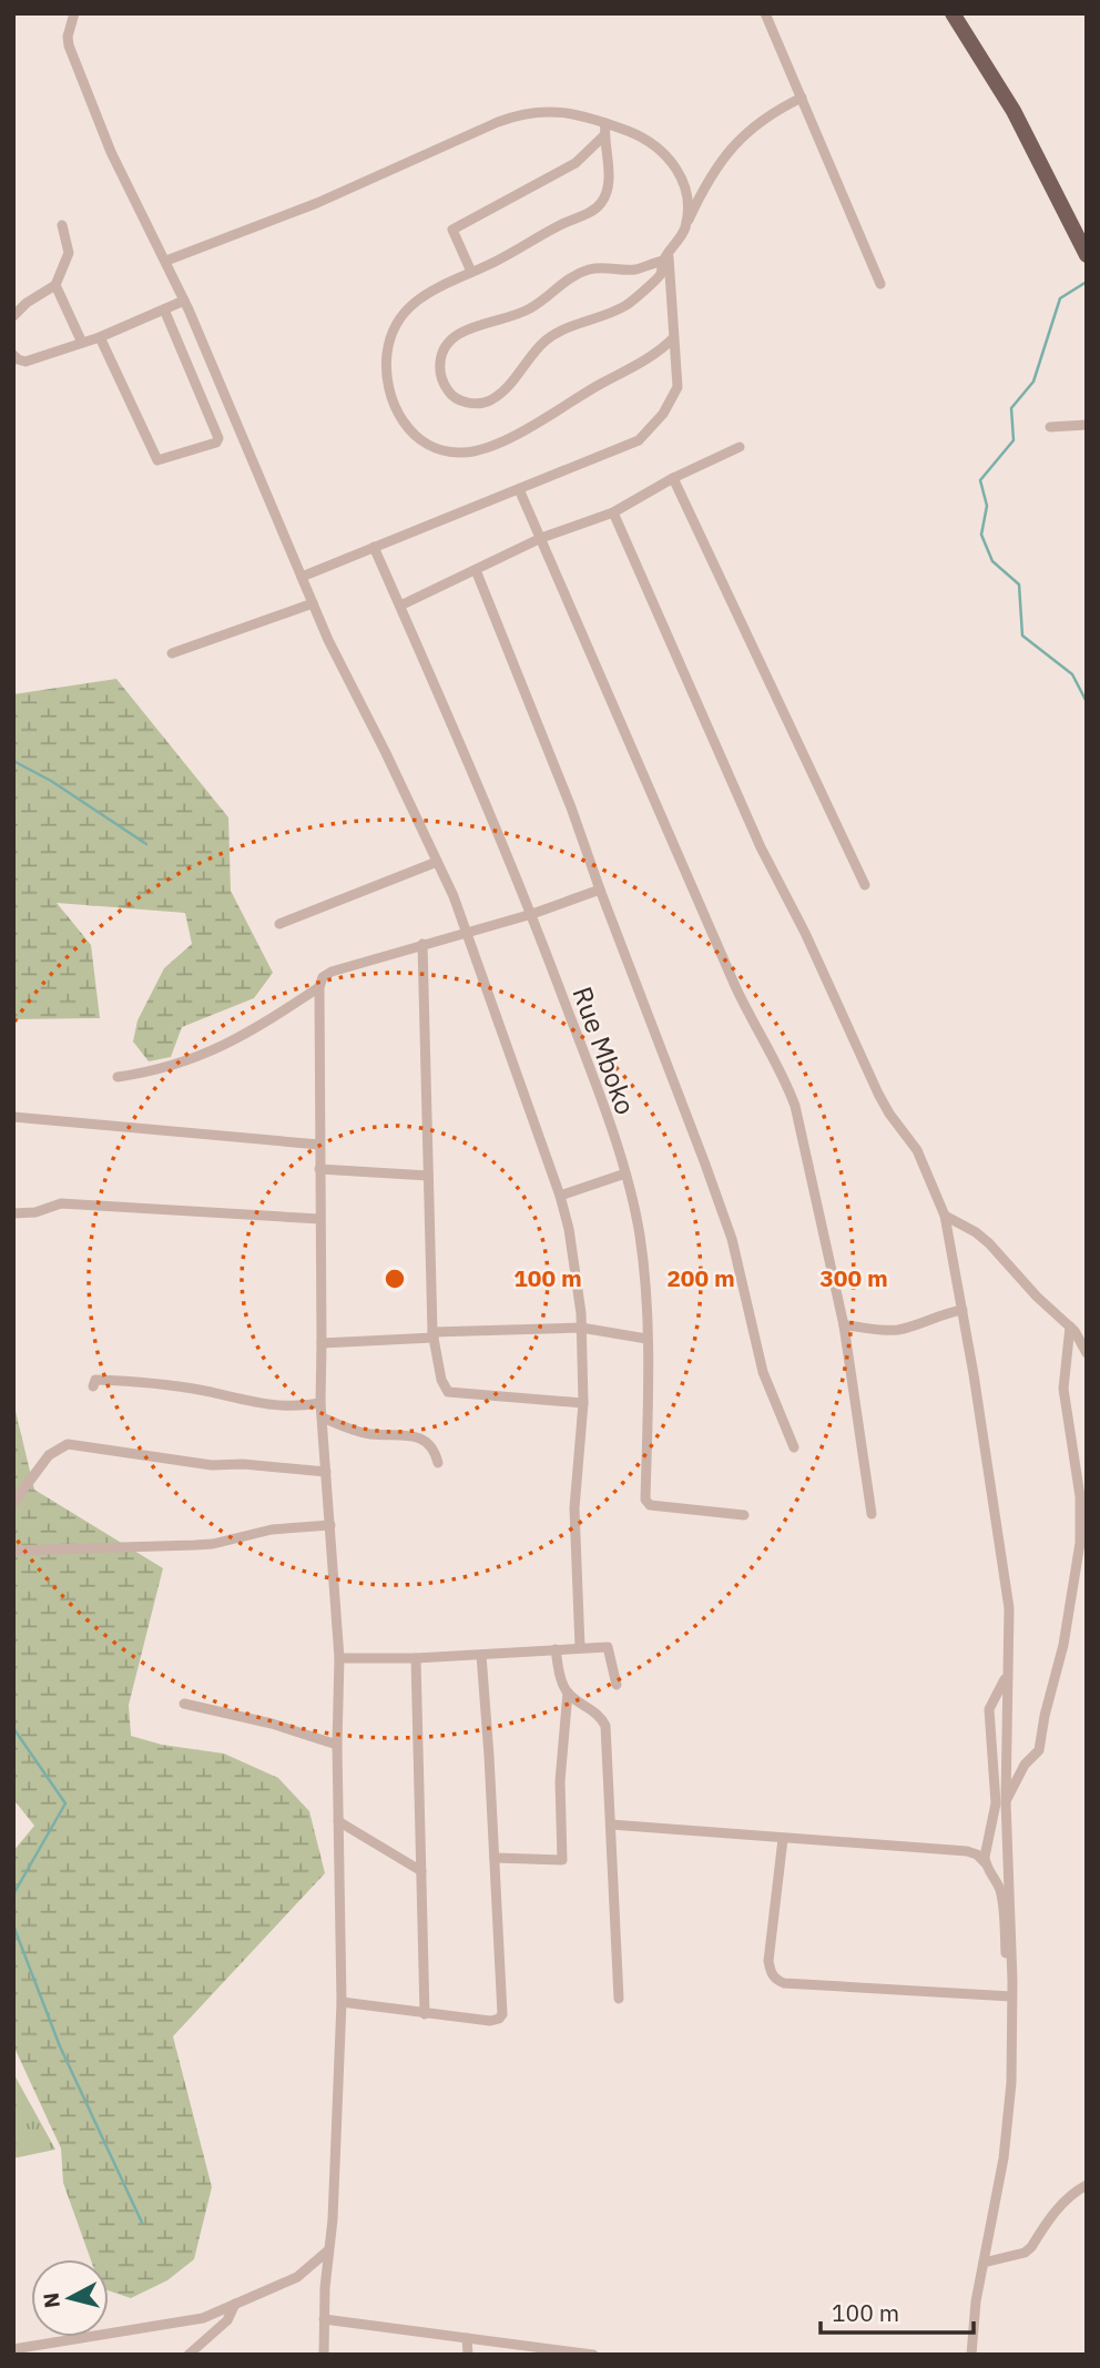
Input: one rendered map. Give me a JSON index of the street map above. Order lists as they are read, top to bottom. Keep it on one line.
{"streets":{"street":["Rue Mboko"]},"scale_bar":"100 m","north":"left","rings":["100 m","200 m","300 m"]}
